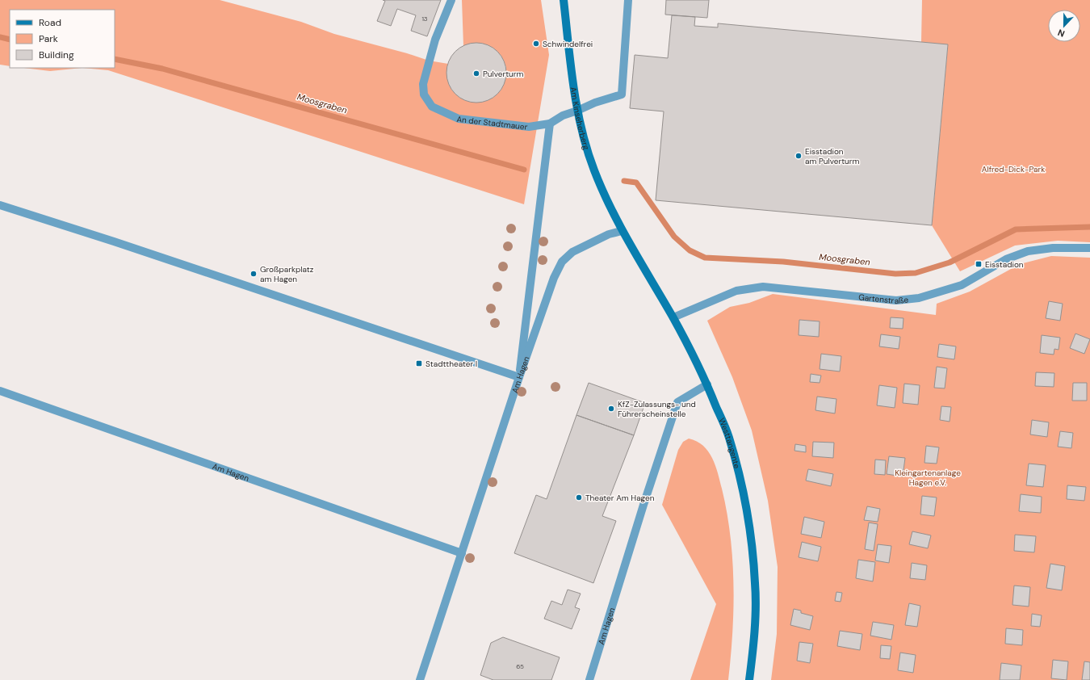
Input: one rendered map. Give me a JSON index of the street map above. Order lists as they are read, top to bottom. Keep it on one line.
{"streets":{"main road":["Am Kinseherberg","Westtangente"],"street":["An der Stadtmauer","Gartenstraße","Am Hagen"]},"crossings":[["Am Kinseherberg","An der Stadtmauer"],["Am Kinseherberg","Am Hagen"],["Am Kinseherberg","Westtangente"],["Gartenstraße","Westtangente"],["Am Hagen","Westtangente"]],"water":["Moosgraben"],"parks":["Alfred-Dick-Park","Kleingartenanlage Hagen e.V."],"places":{"other":["Schwindelfrei","Pulverturm","Eisstadion am Pulverturm","Großparkplatz am Hagen","KfZ-Zulassungs- und Führerscheinstelle","Theater Am Hagen"],"transit":["Eisstadion","Stadttheater I"]},"house_numbers":["13","65"],"legend":["Road","Park","Building"],"north":"bottom"}
